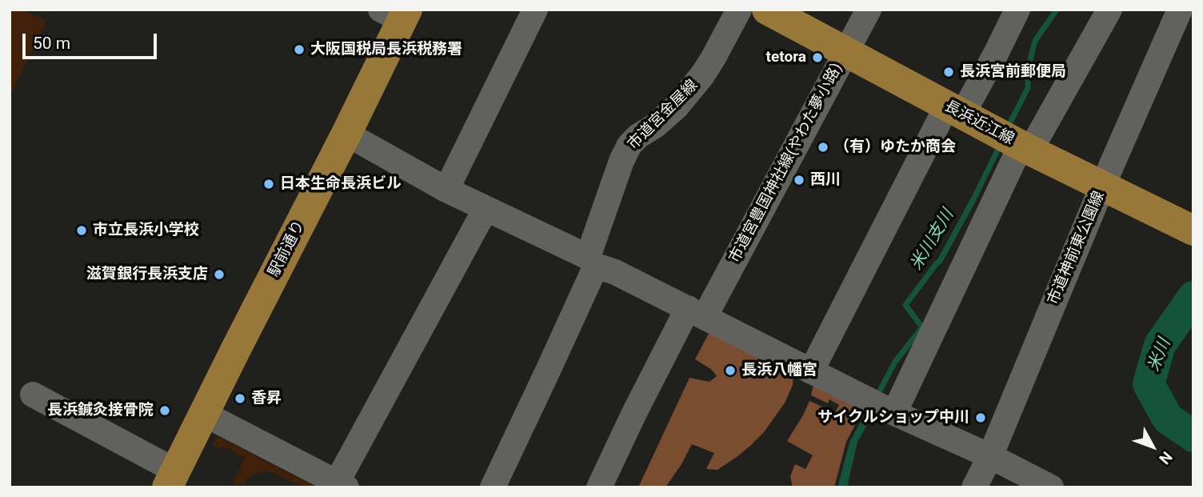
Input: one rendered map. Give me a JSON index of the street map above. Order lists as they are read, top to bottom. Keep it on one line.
{"streets":{"main road":["長浜近江線","駅前通り"],"street":["市道宮金屋線","市道宮豊国神社線(やわた夢小路)","市道神前東公園線"]},"crossings":[["長浜近江線","市道宮豊国神社線(やわた夢小路)"],["長浜近江線","市道神前東公園線"]],"water":["米川支川","米川"],"places":["大阪国税局長浜税務署","tetora","長浜宮前郵便局","（有）ゆたか商会","西川","日本生命長浜ビル","市立長浜小学校","滋賀銀行長浜支店","長浜八幡宮","香昇","長浜鍼灸接骨院","サイクルショップ中川"],"scale_bar":"50 m","north":"bottom right"}
